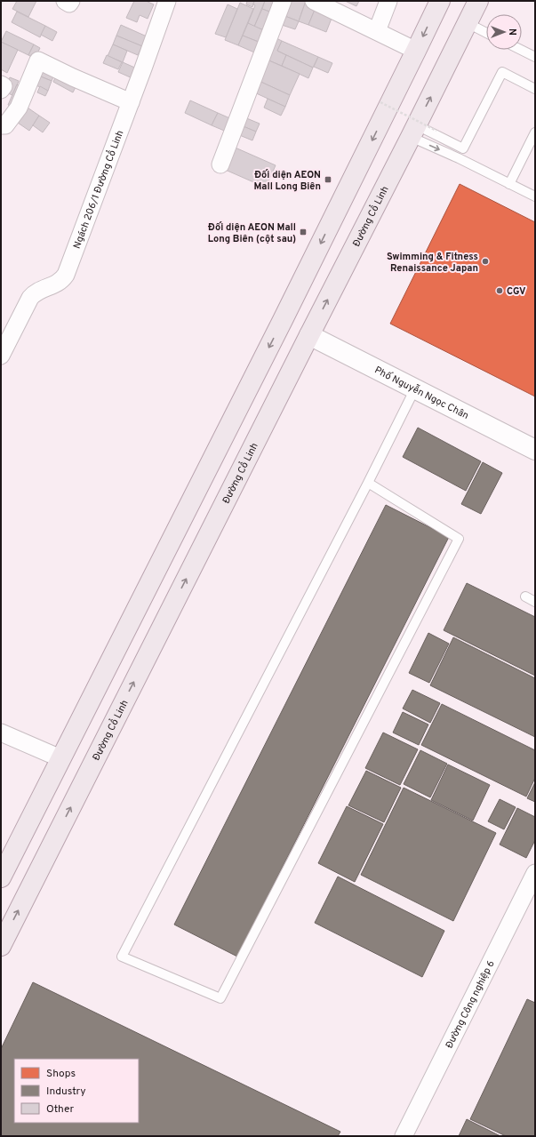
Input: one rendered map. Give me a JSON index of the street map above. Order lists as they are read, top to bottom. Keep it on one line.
{"streets":{"main road":["Đường Cổ Linh"],"street":["Ngách 206/1 Đường Cổ Linh","Phố Nguyễn Ngọc Chân","Đường Công nghiệp 6"]},"crossings":[["Đường Cổ Linh","Phố Nguyễn Ngọc Chân"]],"places":{"transit":["Đối diện AEON Mall Long Biên","Đối diện AEON Mall Long Biên (cột sau)"],"other":["Swimming & Fitness Renaissance Japan","CGV"]},"legend":["Shops","Industry","Other"],"north":"right"}
